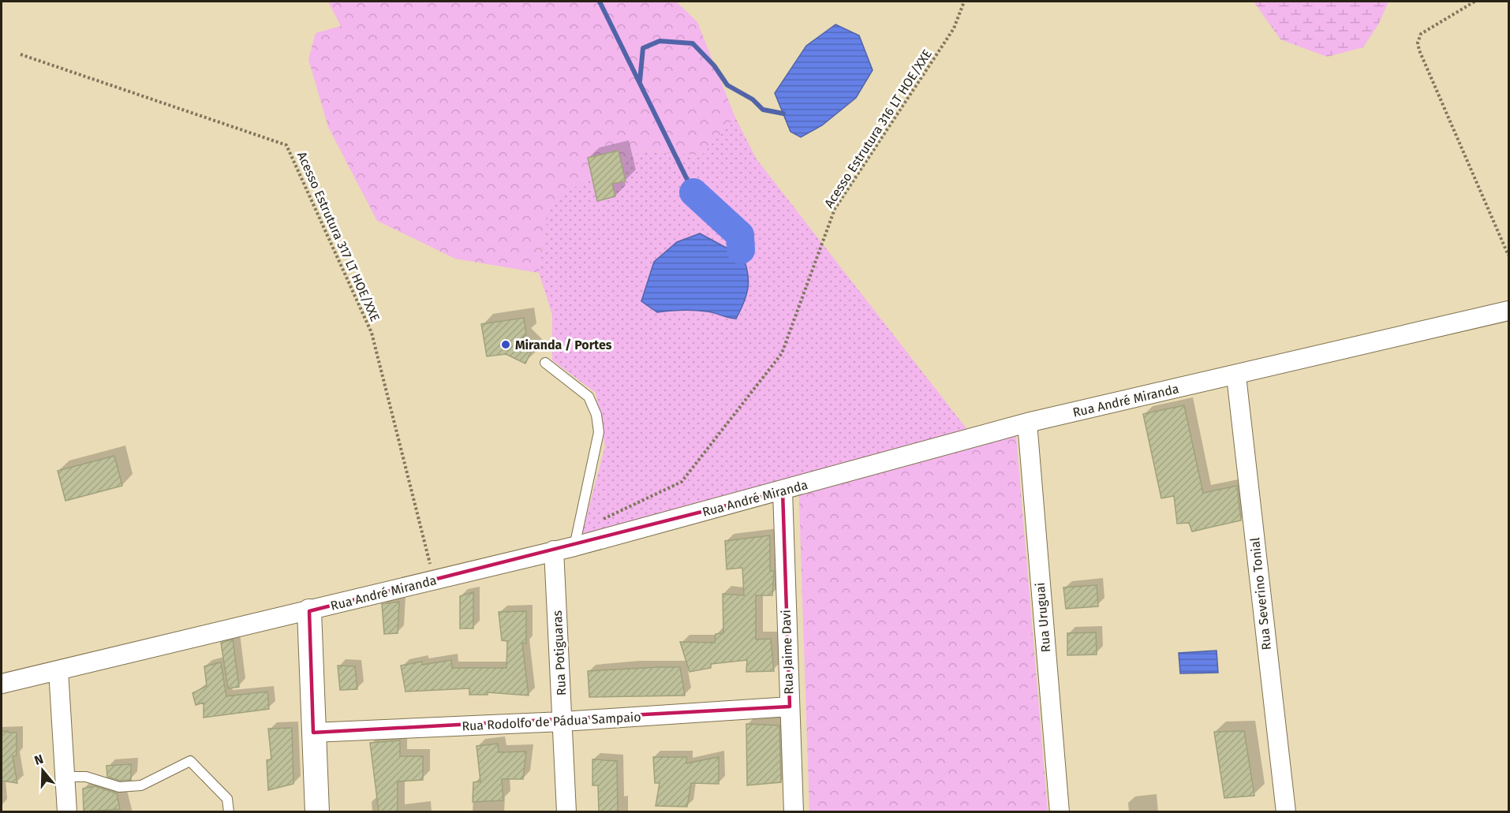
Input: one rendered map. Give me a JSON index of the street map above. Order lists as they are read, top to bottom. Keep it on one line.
{"streets":{"street":["Rua André Miranda","Rua Severino Tonial","Rua Uruguai","Rua Jaime Davi","Rua Potiguaras","Rua Rodolfo de Pádua Sampaio"],"path":["Acesso Estrutura 316 LT HOE/XXE","Acesso Estrutura 317 LT HOE/XXE"]},"crossings":[["Acesso Estrutura 316 LT HOE/XXE","Rua André Miranda"],["Acesso Estrutura 317 LT HOE/XXE","Rua André Miranda"],["Rua André Miranda","Rua Severino Tonial"],["Rua André Miranda","Rua Uruguai"],["Rua André Miranda","Rua Jaime Davi"],["Rua André Miranda","Rua Potiguaras"],["Rua Jaime Davi","Rua Rodolfo de Pádua Sampaio"],["Rua Potiguaras","Rua Rodolfo de Pádua Sampaio"]],"places":["Miranda / Portes"],"north":"top"}
